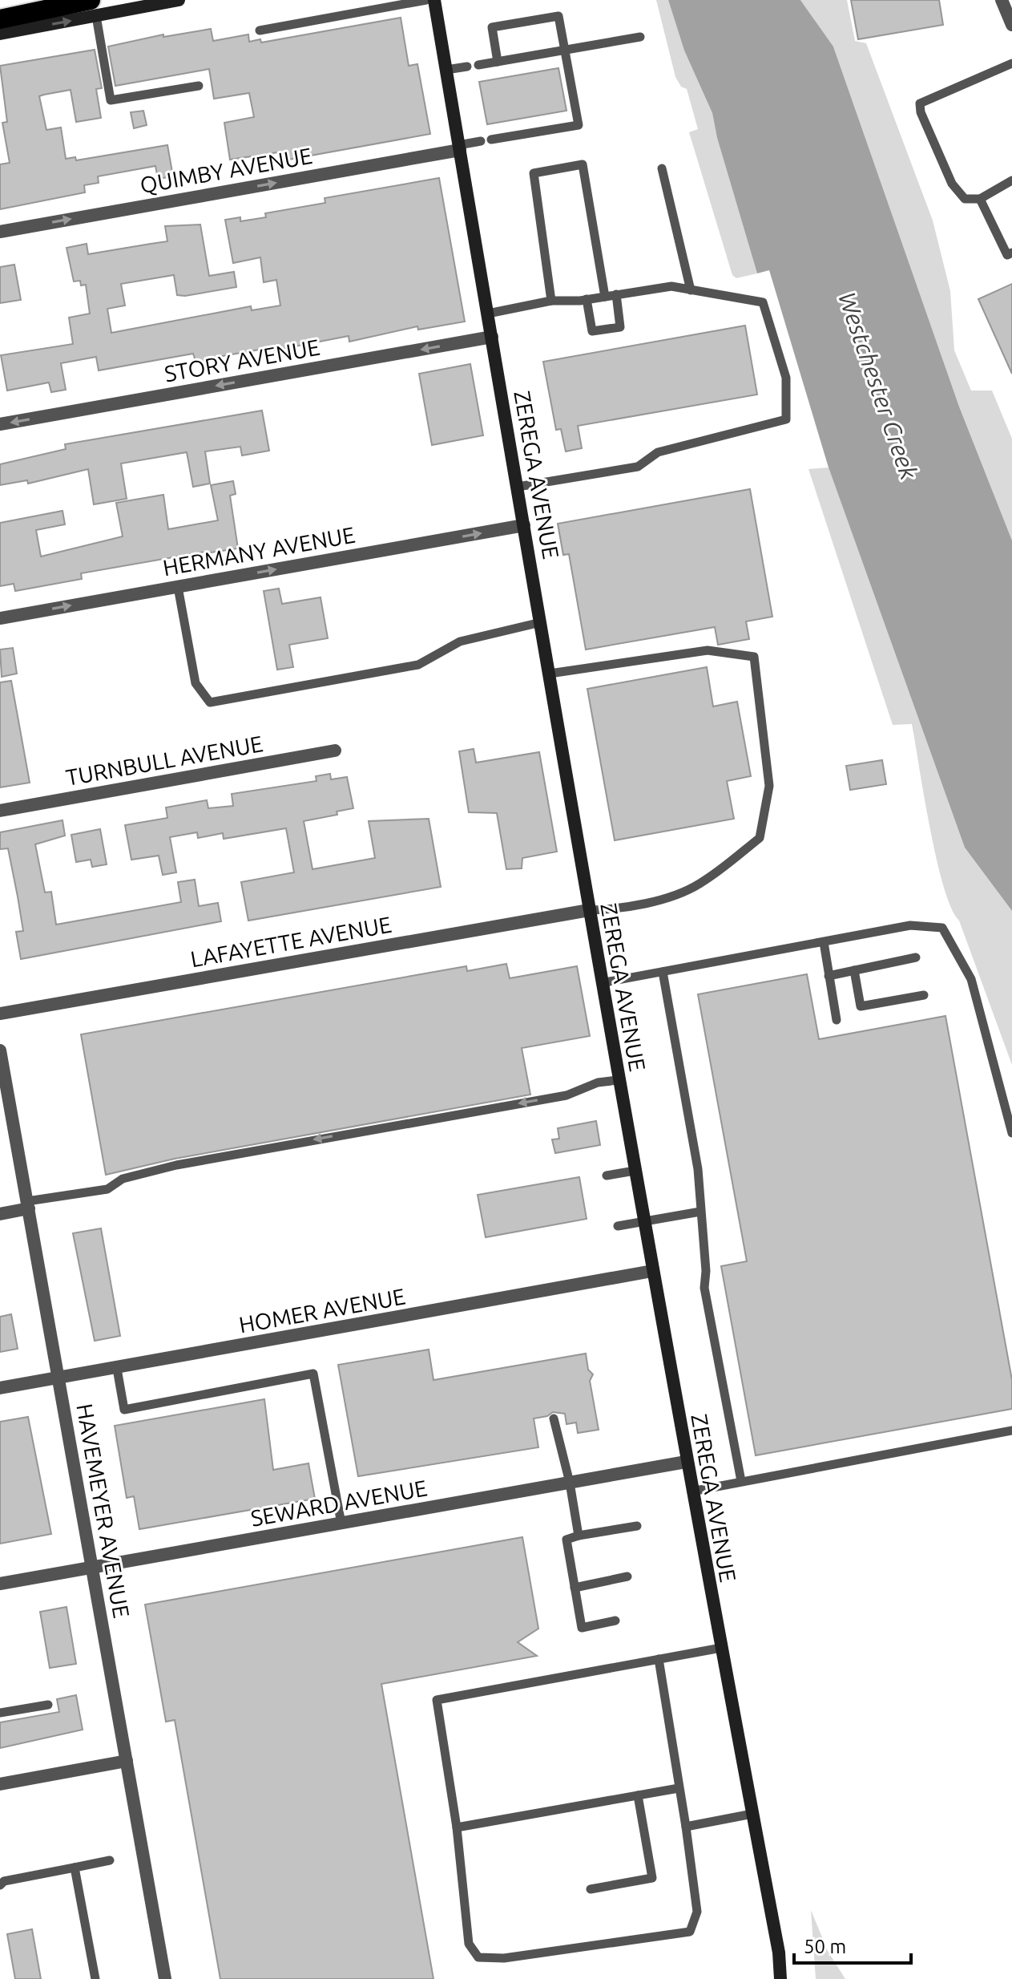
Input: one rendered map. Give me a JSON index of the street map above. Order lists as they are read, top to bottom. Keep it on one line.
{"streets":{"main road":["ZEREGA AVENUE"],"street":["QUIMBY AVENUE","STORY AVENUE","HERMANY AVENUE","TURNBULL AVENUE","LAFAYETTE AVENUE","HOMER AVENUE","SEWARD AVENUE","HAVEMEYER AVENUE"]},"crossings":[["QUIMBY AVENUE","ZEREGA AVENUE"],["STORY AVENUE","ZEREGA AVENUE"],["ZEREGA AVENUE","HERMANY AVENUE"],["ZEREGA AVENUE","LAFAYETTE AVENUE"],["ZEREGA AVENUE","HOMER AVENUE"],["ZEREGA AVENUE","SEWARD AVENUE"],["HOMER AVENUE","HAVEMEYER AVENUE"],["SEWARD AVENUE","HAVEMEYER AVENUE"]],"one_way":["QUIMBY AVENUE","STORY AVENUE","HERMANY AVENUE"],"water":["Westchester Creek"],"scale_bar":"50 m"}
